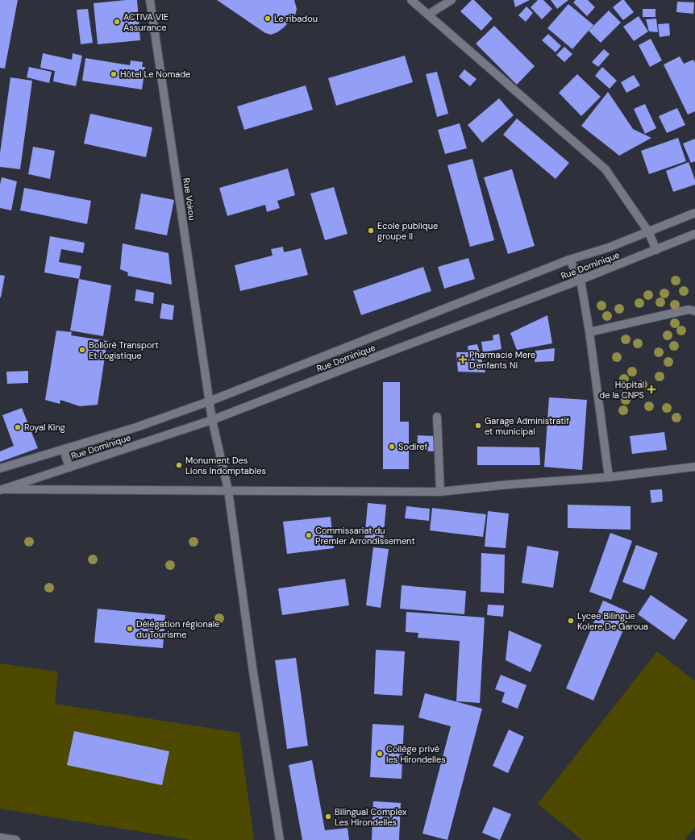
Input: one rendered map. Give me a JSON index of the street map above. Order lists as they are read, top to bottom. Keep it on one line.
{"streets":{"street":["Rue Vokou","Rue Dominique"]},"crossings":[["Rue Vokou","Rue Dominique"]],"places":{"other":["Le ribadou","ACTIVA VIE Assurance","Hôtel Le Nomade","Ecole publique groupe II","Bollorè Transport Et Logistique","Garage Administratif et municipal","Royal King","Sodiref","Monument Des Lions Indomptables","Commissariat du Premier Arrondissement","Lycee Bilingue Kolere De Garoua","Délégation régionale du Tourisme","Collège privé les Hirondelles","Bilingual Complex Les Hirondelles"],"health":["Pharmacie Mere D'enfants Ni","Hôpital de la CNPS"]}}
